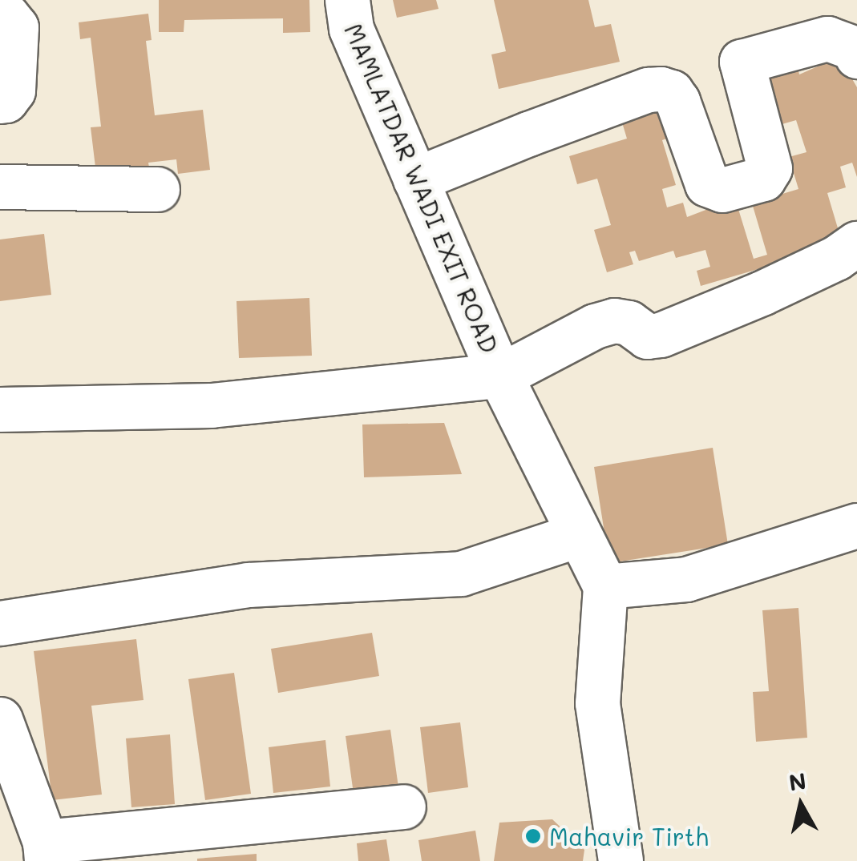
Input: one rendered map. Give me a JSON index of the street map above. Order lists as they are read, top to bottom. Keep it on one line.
{"streets":{"street":["MAMLATDAR WADI EXIT ROAD"]},"places":["Mahavir Tirth"],"north":"top"}
